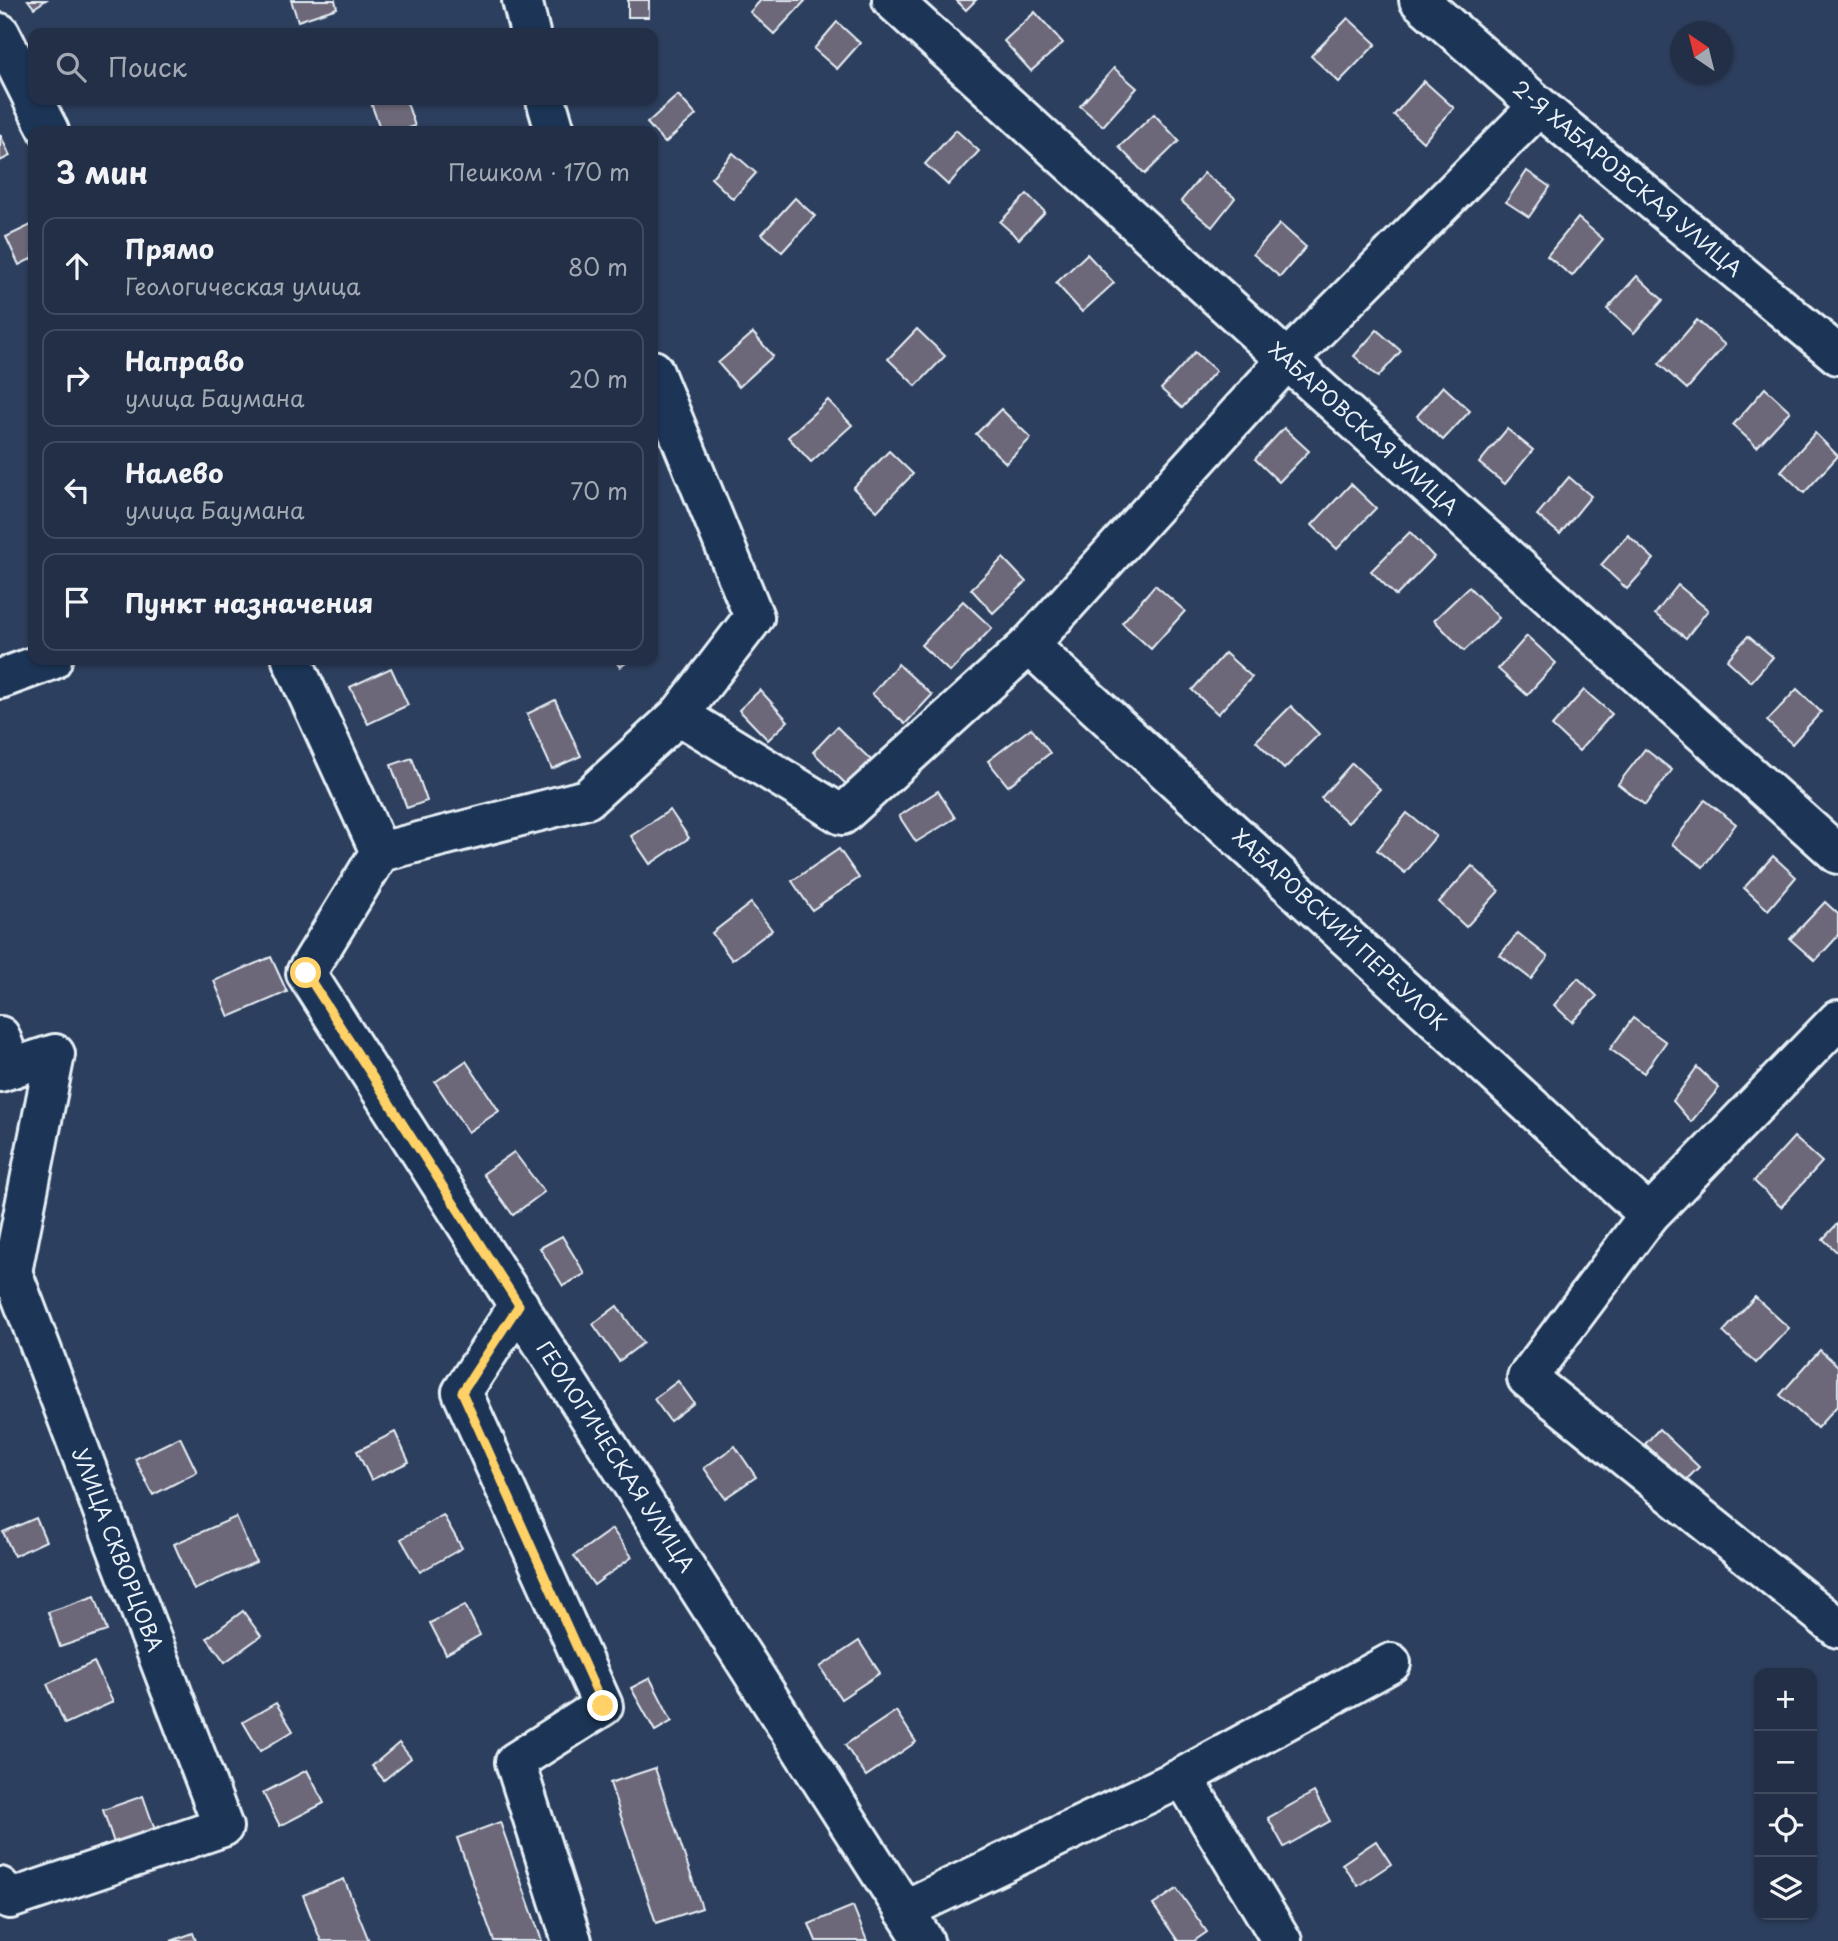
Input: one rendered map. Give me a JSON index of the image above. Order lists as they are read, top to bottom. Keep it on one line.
{"streets":{"street":["2-Я ХАБАРОВСКАЯ УЛИЦА","ХАБАРОВСКАЯ УЛИЦА","ХАБАРОВСКИЙ ПЕРЕУЛОК","ГЕОЛОГИЧЕСКАЯ УЛИЦА","УЛИЦА СКВОРЦОВА"]},"north":"top left","page":{"search":"Поиск","heading":["3 мин","Пешком · 170 m"],"list":[["Прямо","Геологическая улица","80 m"],["Направо","улица Баумана","20 m"],["Налево","улица Баумана","70 m"],"Пункт назначения"],"map_buttons":["+","−"]}}
